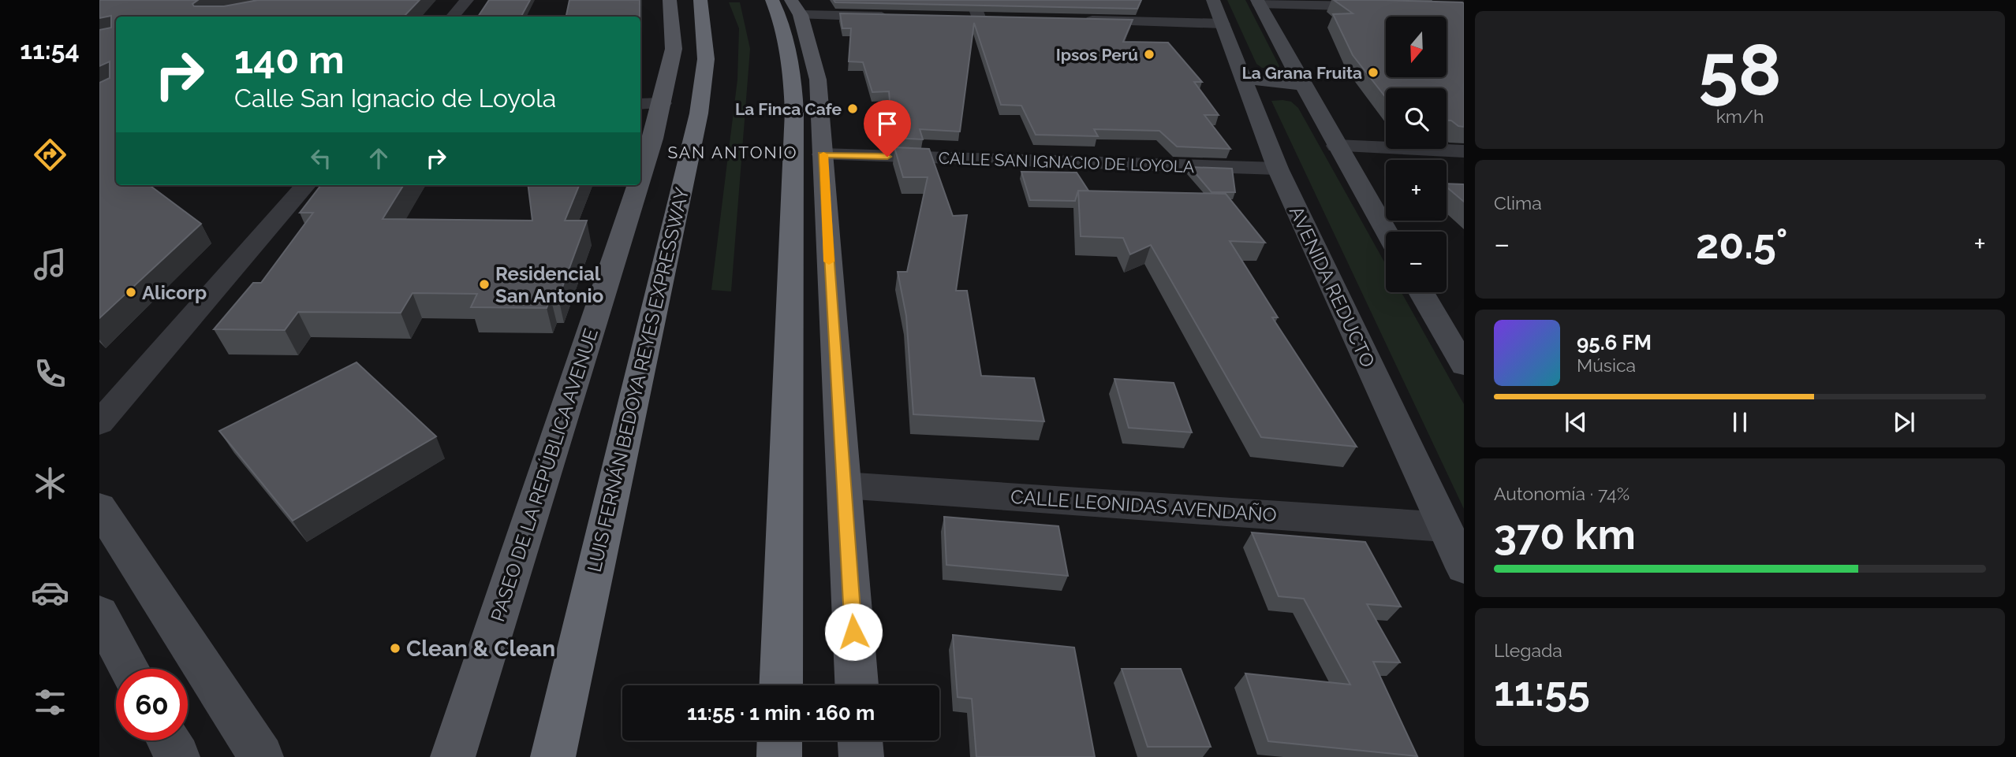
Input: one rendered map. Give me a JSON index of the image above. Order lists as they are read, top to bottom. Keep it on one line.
{"streets":{"highway":["LUIS FERNÁN BEDOYA REYES EXPRESSWAY"],"main road":["AVENIDA REDUCTO","PASEO DE LA REPÚBLICA AVENUE"],"street":["CALLE SAN IGNACIO DE LOYOLA","CALLE LEONIDAS AVENDAÑO"]},"crossings":[["CALLE SAN IGNACIO DE LOYOLA","AVENIDA REDUCTO"],["AVENIDA REDUCTO","CALLE LEONIDAS AVENDAÑO"]],"districts":["SAN ANTONIO"],"places":["Ipsos Perú","La Grana Fruita","La Finca Cafe","Residencial San Antonio","Alicorp","Clean & Clean"],"north":"bottom","page":{"tabs":"11:54","tile":[["58","km/h"],"Clima",["Autonomía · 74%","370 km"],["Llegada","11:55"]],"map_buttons":["+","−"],"turn":["140 m","Calle San Ignacio de Loyola"],"heat":["−","20.5°","+"],"song":["95.6 FM","Música"],"limit":"60","trip":"11:55 · 1 min · 160 m"}}
